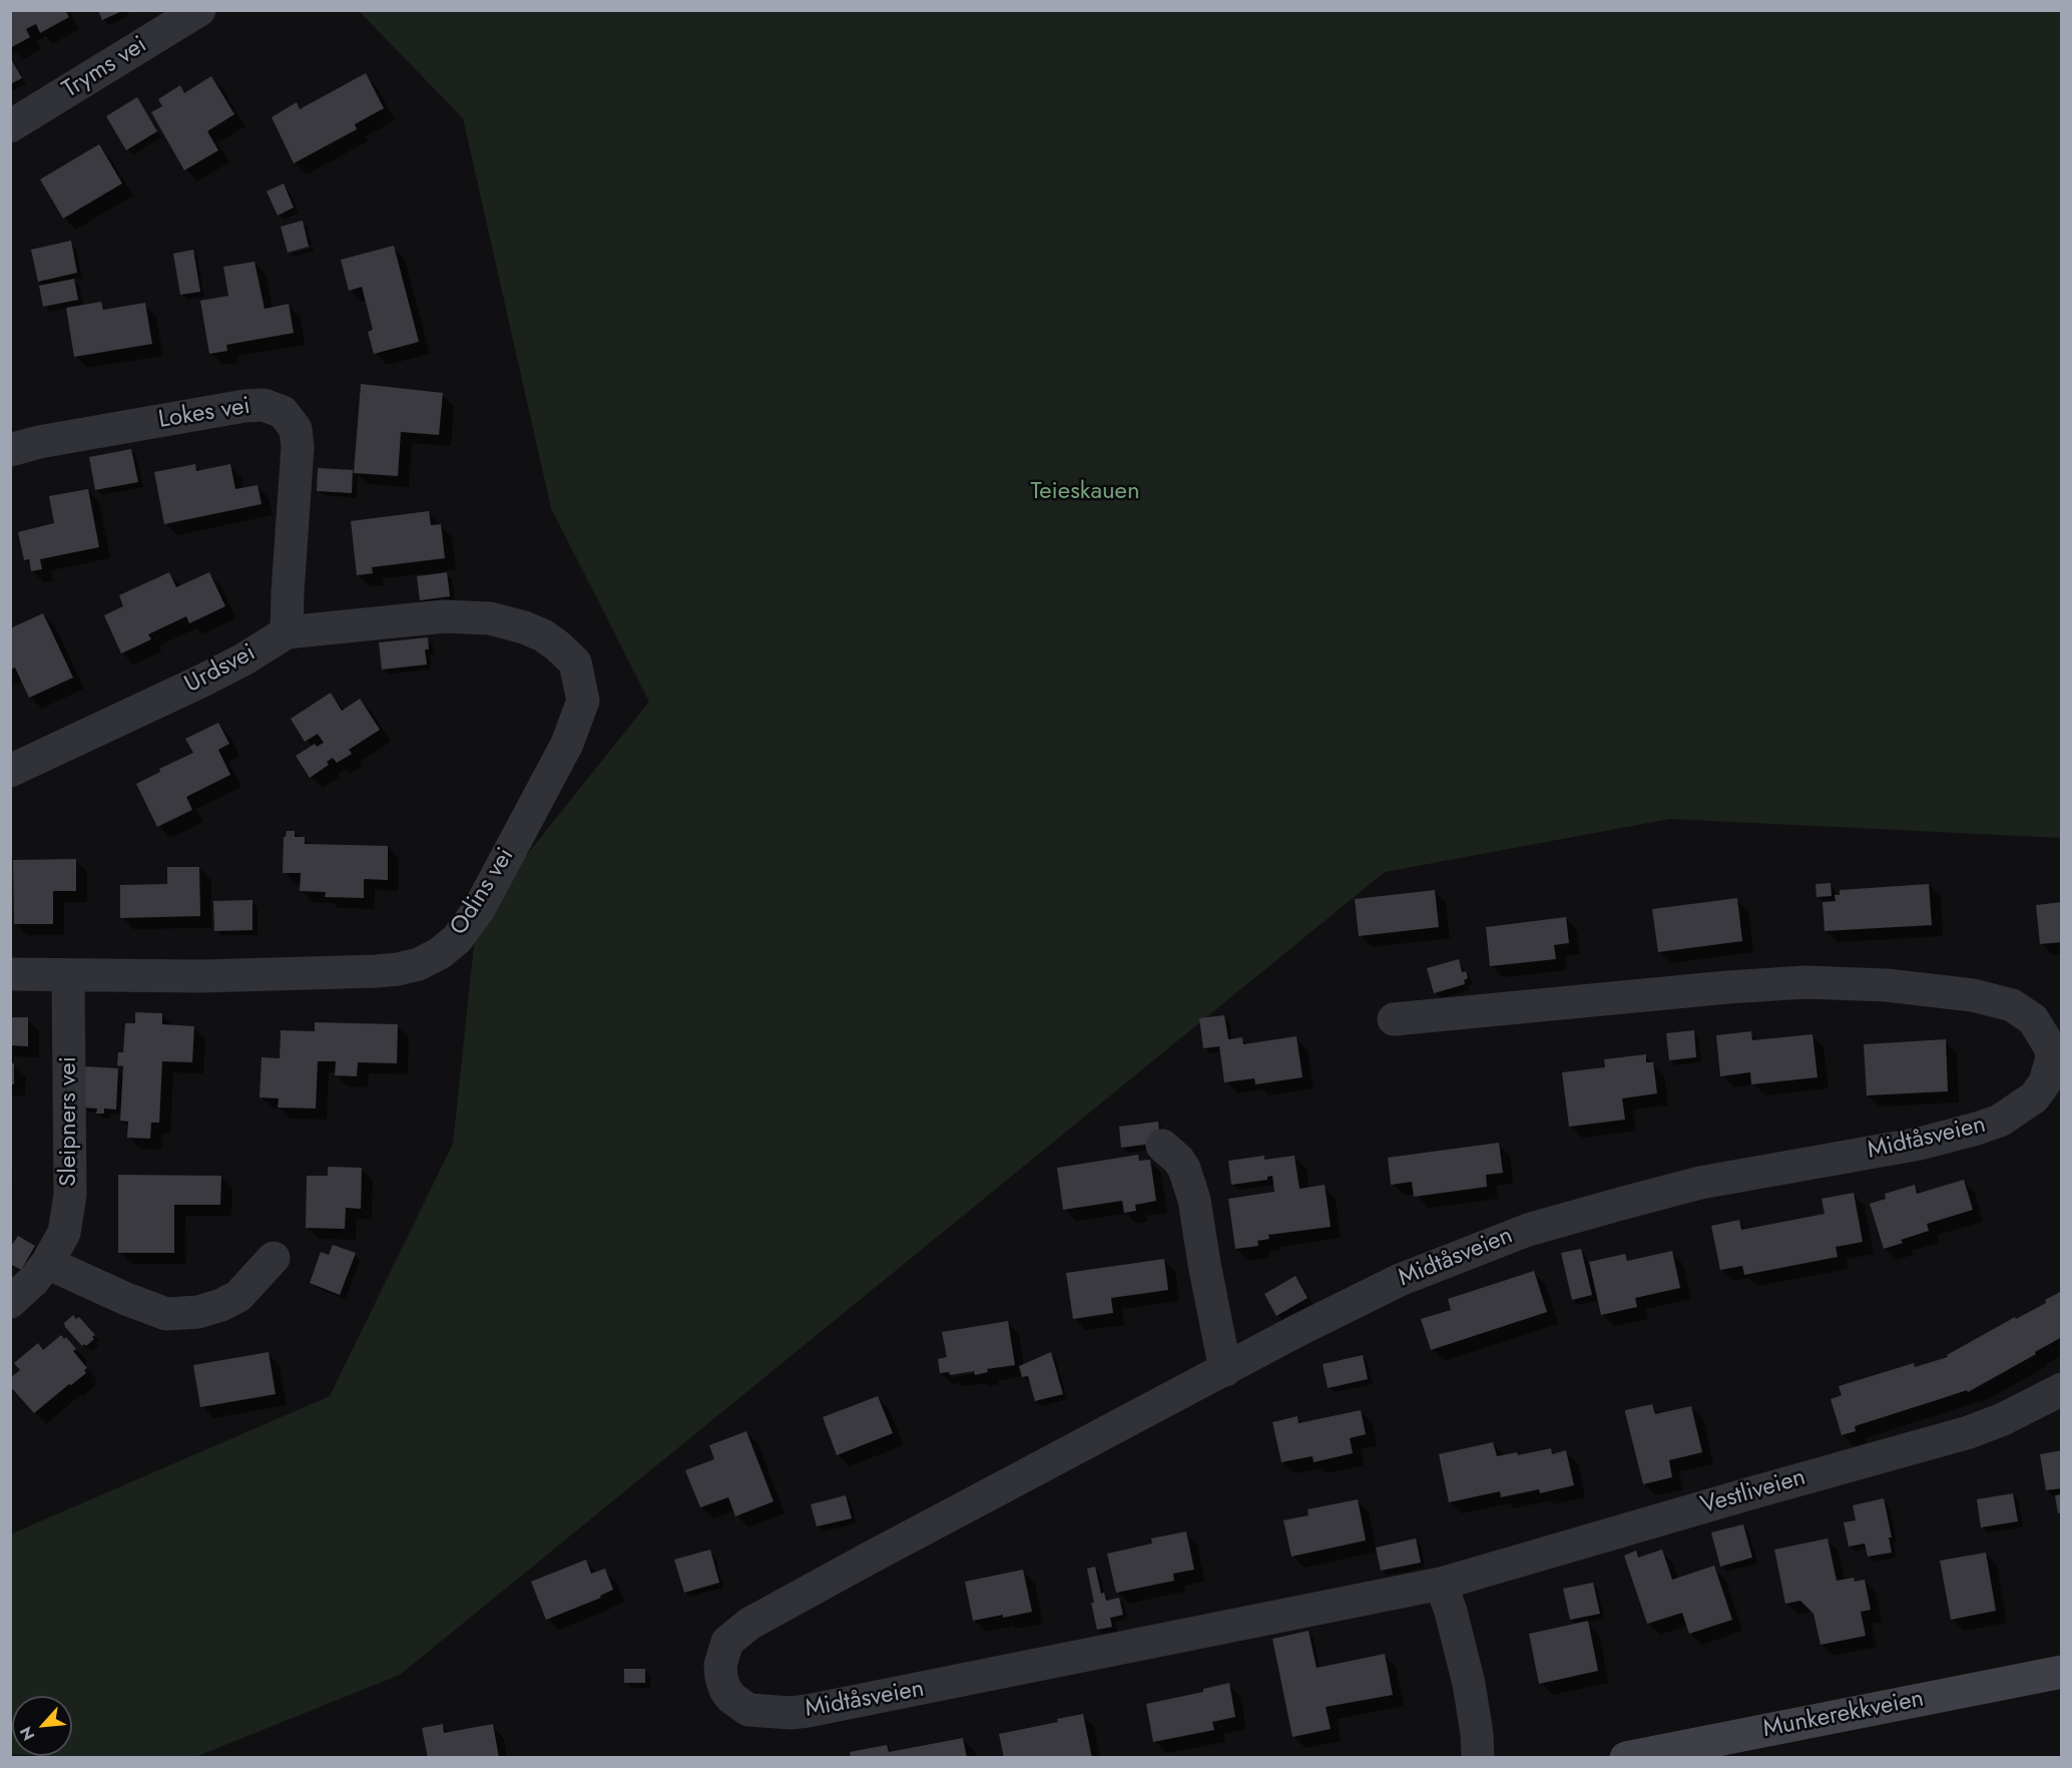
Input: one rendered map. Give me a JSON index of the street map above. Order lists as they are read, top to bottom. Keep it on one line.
{"streets":{"main road":["Munkerekkveien"],"street":["Tryms vei","Lokes vei","Urdsvei","Odins vei","Sleipners vei","Midtåsveien","Vestliveien"]},"crossings":[["Lokes vei","Urdsvei"],["Urdsvei","Odins vei"],["Odins vei","Sleipners vei"],["Midtåsveien","Vestliveien"]],"parks":["Teieskauen"],"north":"bottom left"}
